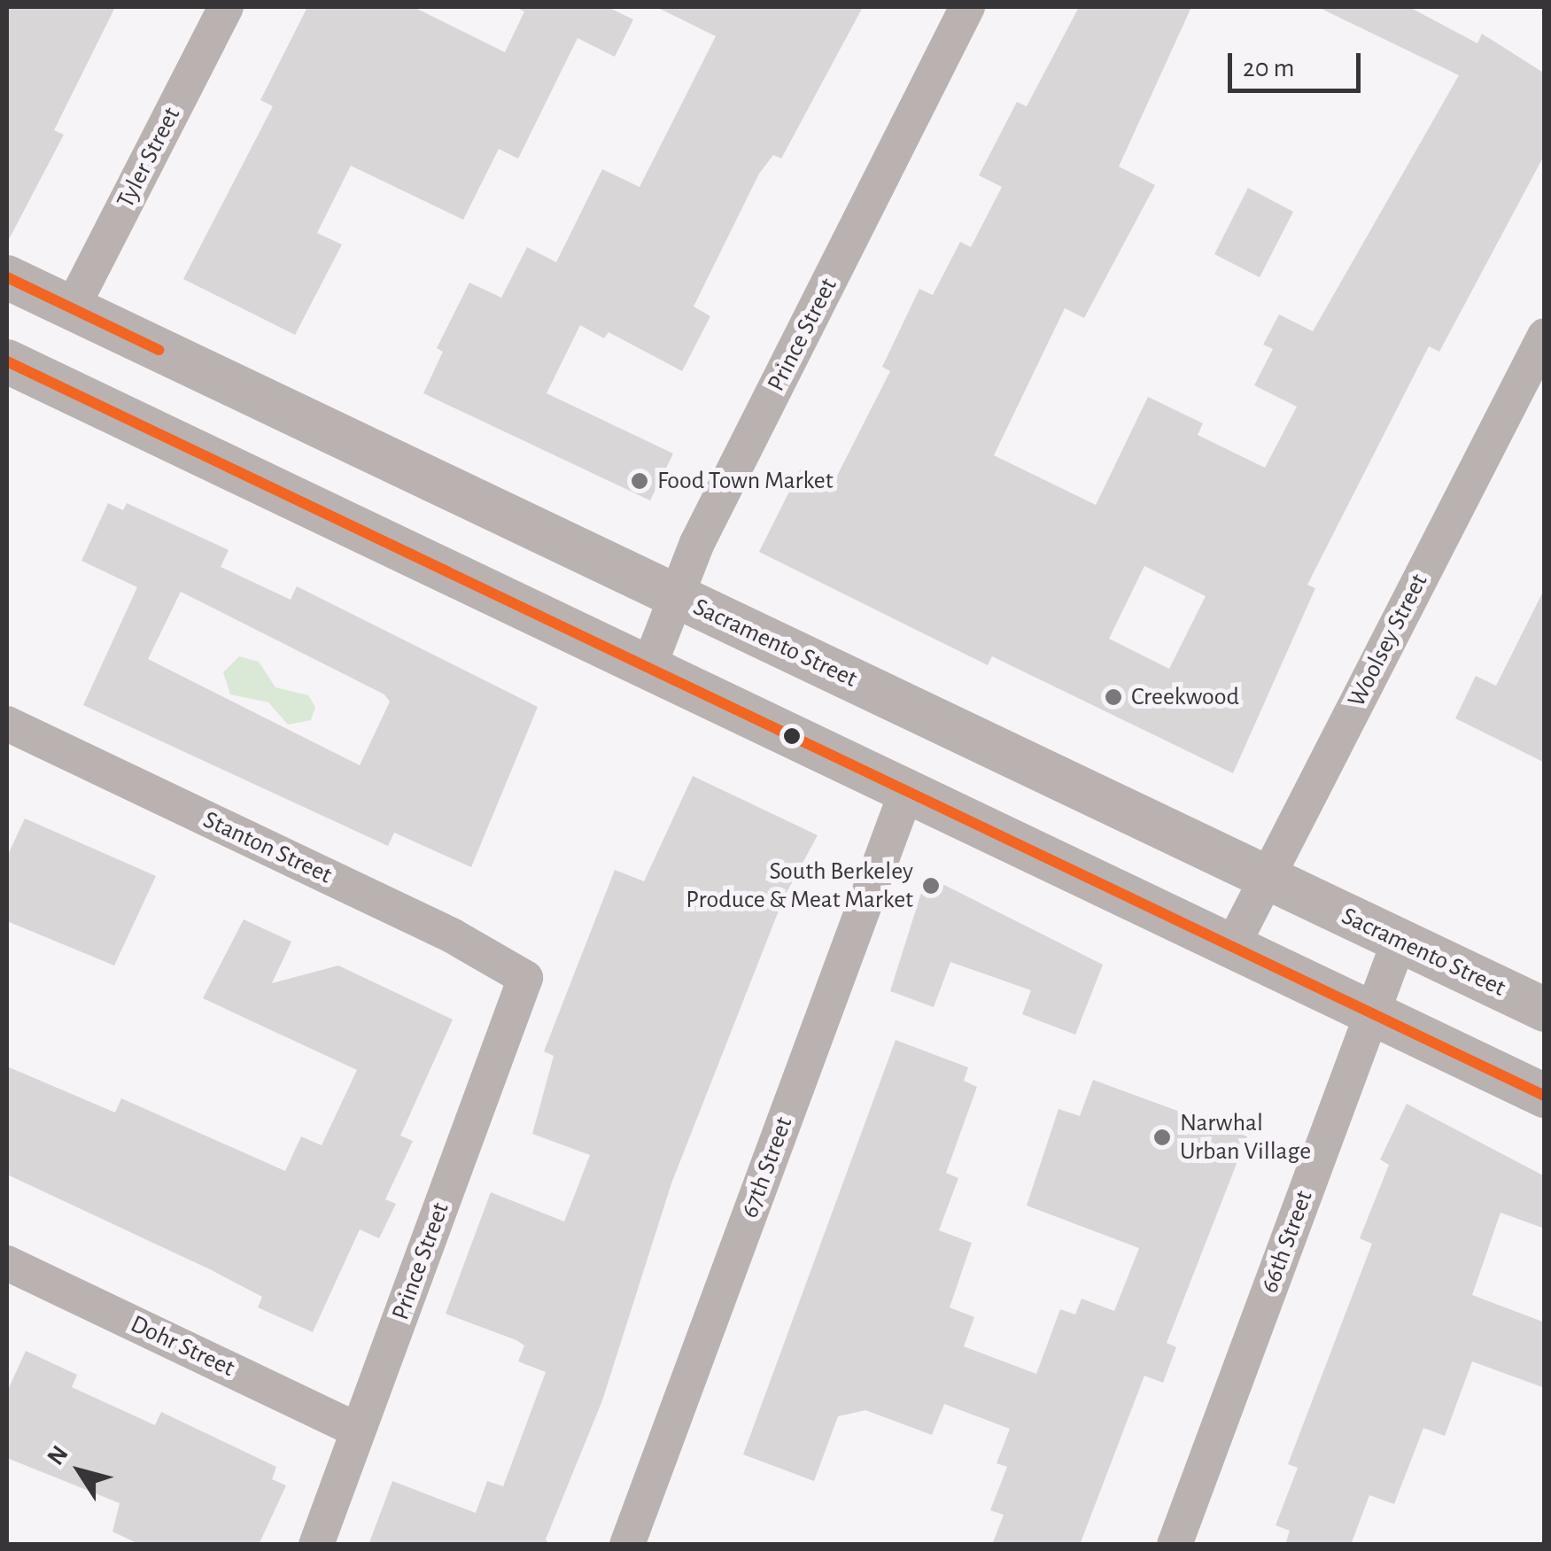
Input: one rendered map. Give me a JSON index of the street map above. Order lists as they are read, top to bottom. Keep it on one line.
{"streets":{"street":["Tyler Street","Prince Street","Woolsey Street","Sacramento Street","Stanton Street","67th Street","66th Street","Dohr Street"]},"crossings":[["Tyler Street","Sacramento Street"],["Prince Street","Sacramento Street"],["Prince Street","Stanton Street"],["Prince Street","Dohr Street"],["Woolsey Street","Sacramento Street"],["Sacramento Street","66th Street"]],"places":["Food Town Market","Creekwood","South Berkeley Produce & Meat Market","Narwhal Urban Village"],"scale_bar":"20 m","north":"top left"}
